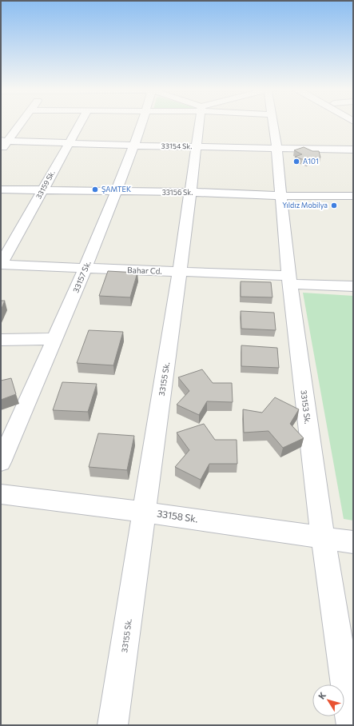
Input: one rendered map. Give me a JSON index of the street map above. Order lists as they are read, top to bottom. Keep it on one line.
{"streets":{"street":["33154 Sk.","33159 Sk.","33156 Sk.","Bahar Cd.","33157 Sk.","33155 Sk.","33153 Sk.","33158 Sk."]},"crossings":[["33154 Sk.","33159 Sk."],["33154 Sk.","33157 Sk."],["33154 Sk.","33155 Sk."],["33154 Sk.","33153 Sk."],["33159 Sk.","33156 Sk."],["33159 Sk.","Bahar Cd."],["33156 Sk.","33157 Sk."],["33156 Sk.","33155 Sk."],["33156 Sk.","33153 Sk."],["Bahar Cd.","33157 Sk."],["Bahar Cd.","33155 Sk."],["Bahar Cd.","33153 Sk."],["33155 Sk.","33158 Sk."],["33153 Sk.","33158 Sk."]],"places":["A101","ŞAMTEK","Yıldız Mobilya"],"north":"top left"}
